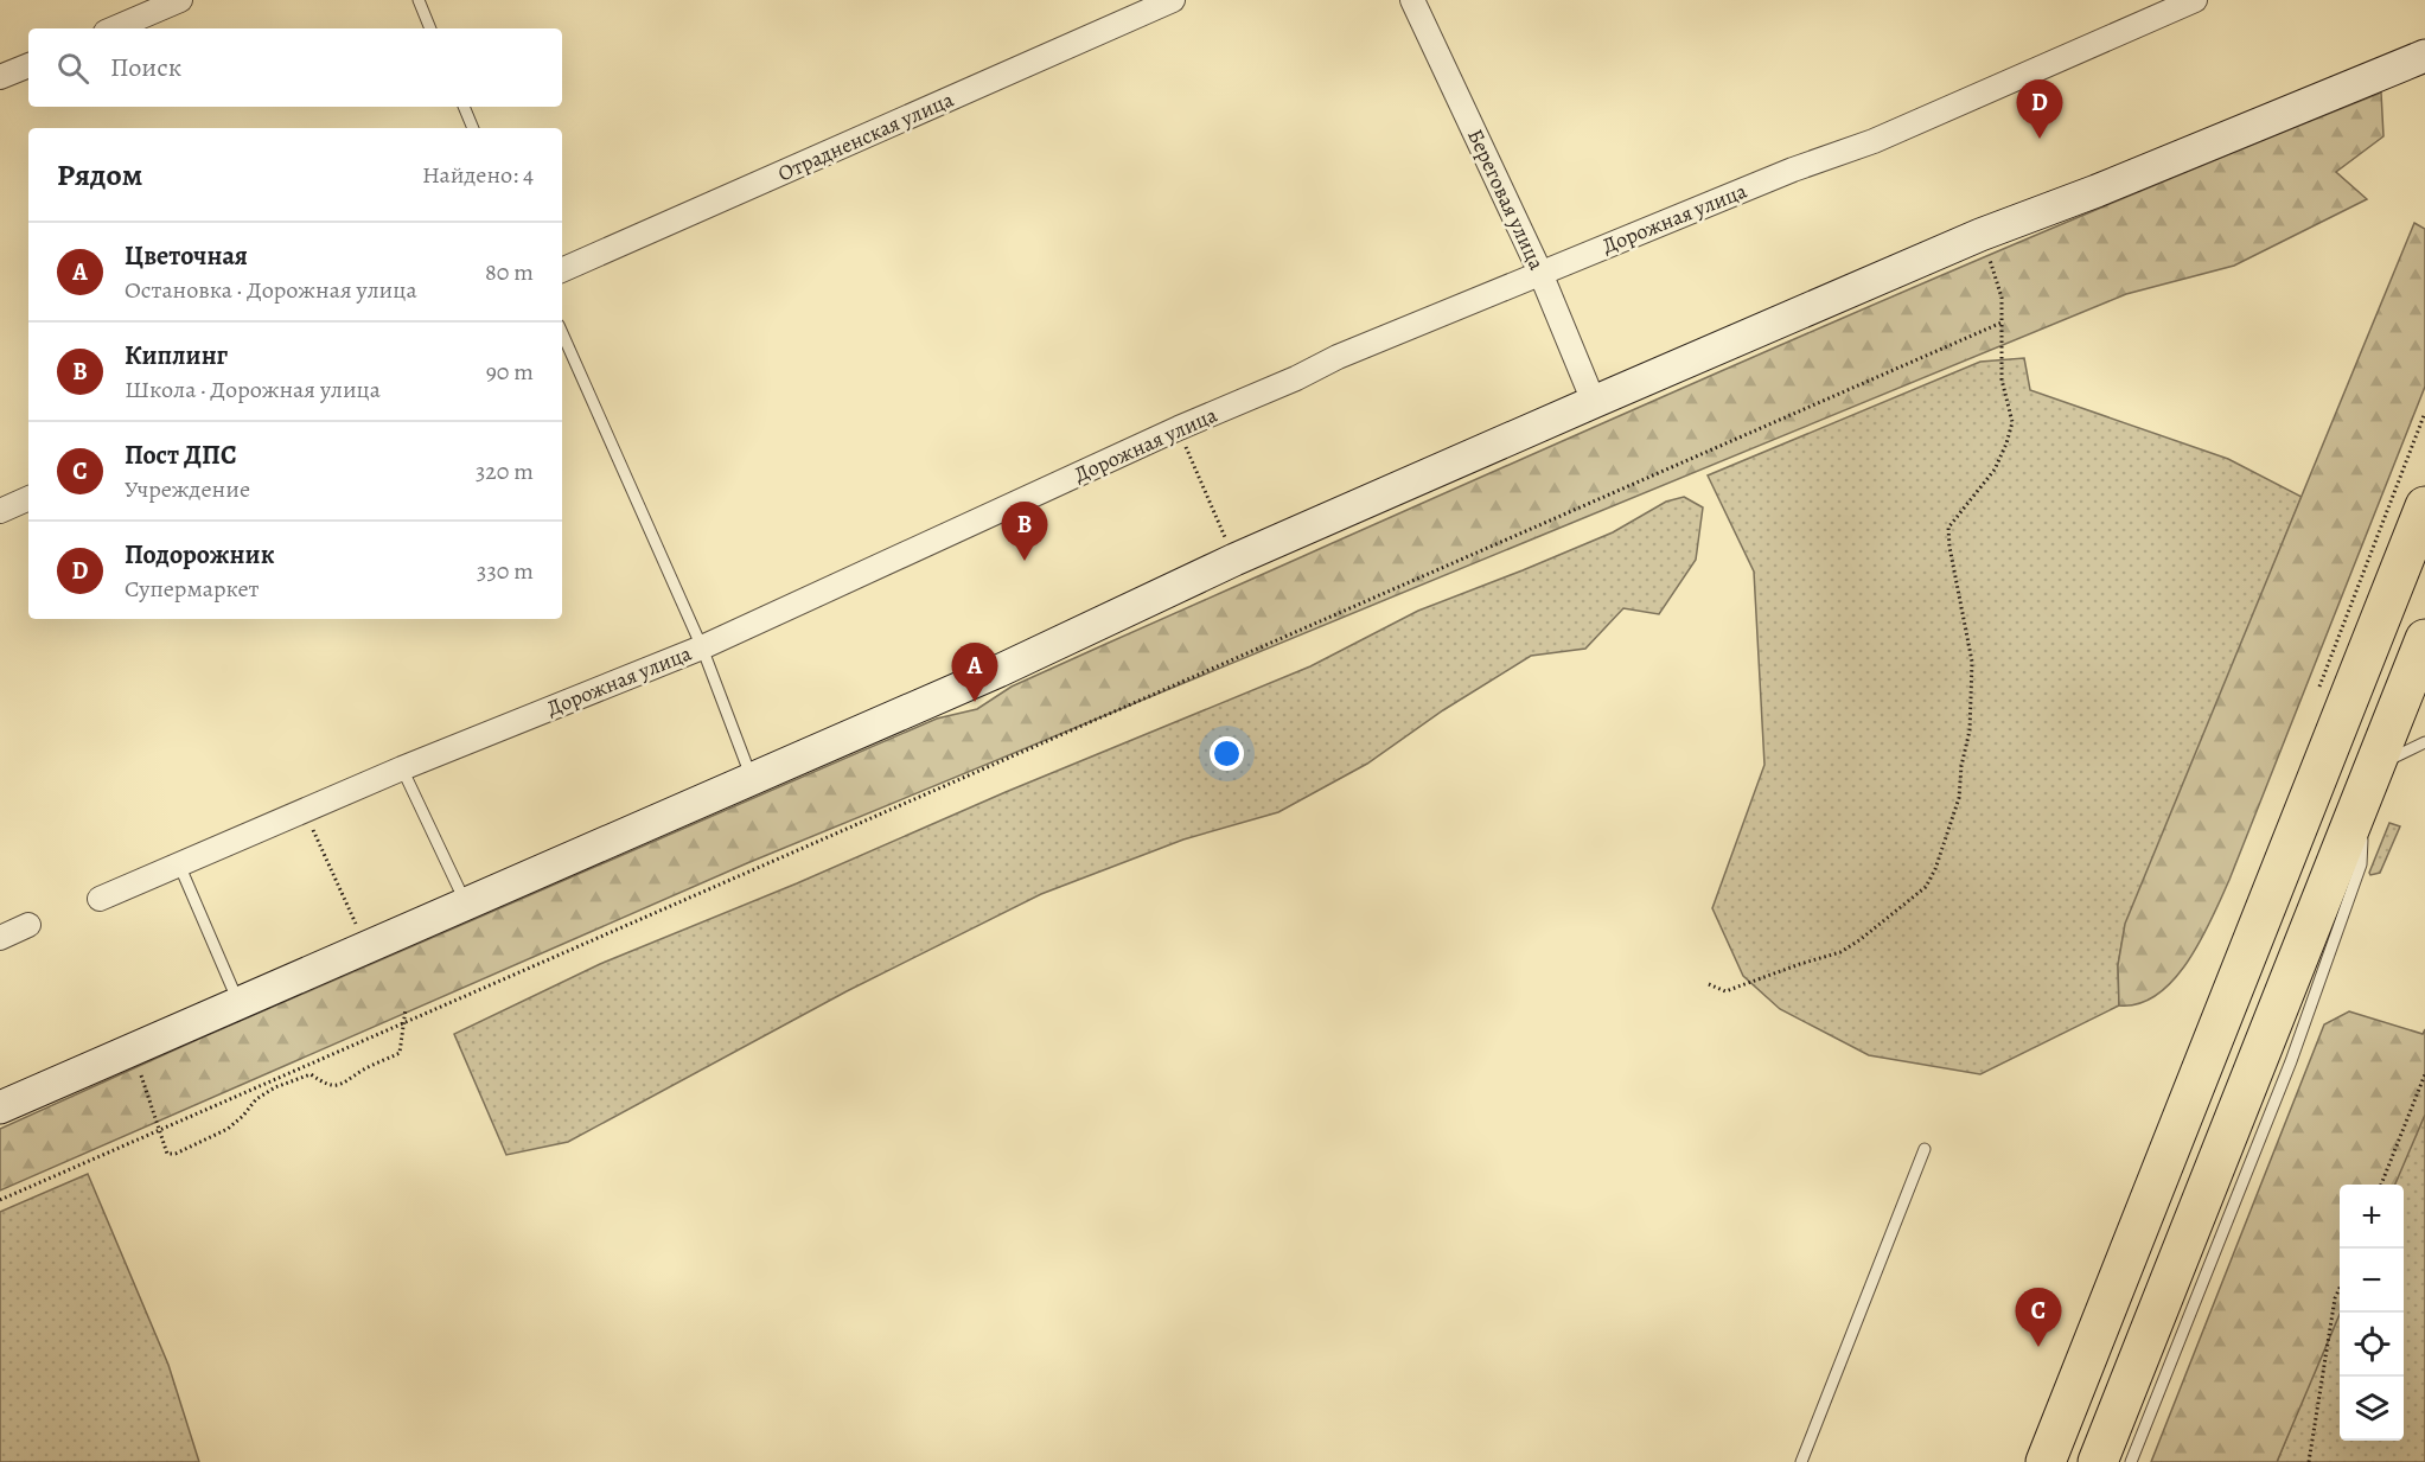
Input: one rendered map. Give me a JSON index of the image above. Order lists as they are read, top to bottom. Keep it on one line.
{"streets":{"street":["Отрадненская улица","Береговая улица","Дорожная улица"]},"crossings":[["Береговая улица","Дорожная улица"]],"page":{"search":"Поиск","pins":["D","B","A","C"],"heading":["Рядом","Найдено: 4"],"list":[{"mark":"A","name":"Цветочная","note":"Остановка · Дорожная улица","value":"80 m"},{"mark":"B","name":"Киплинг","note":"Школа · Дорожная улица","value":"90 m"},{"mark":"C","name":"Пост ДПС","note":"Учреждение","value":"320 m"},{"mark":"D","name":"Подорожник","note":"Супермаркет","value":"330 m"}],"map_buttons":["+","−"]}}
